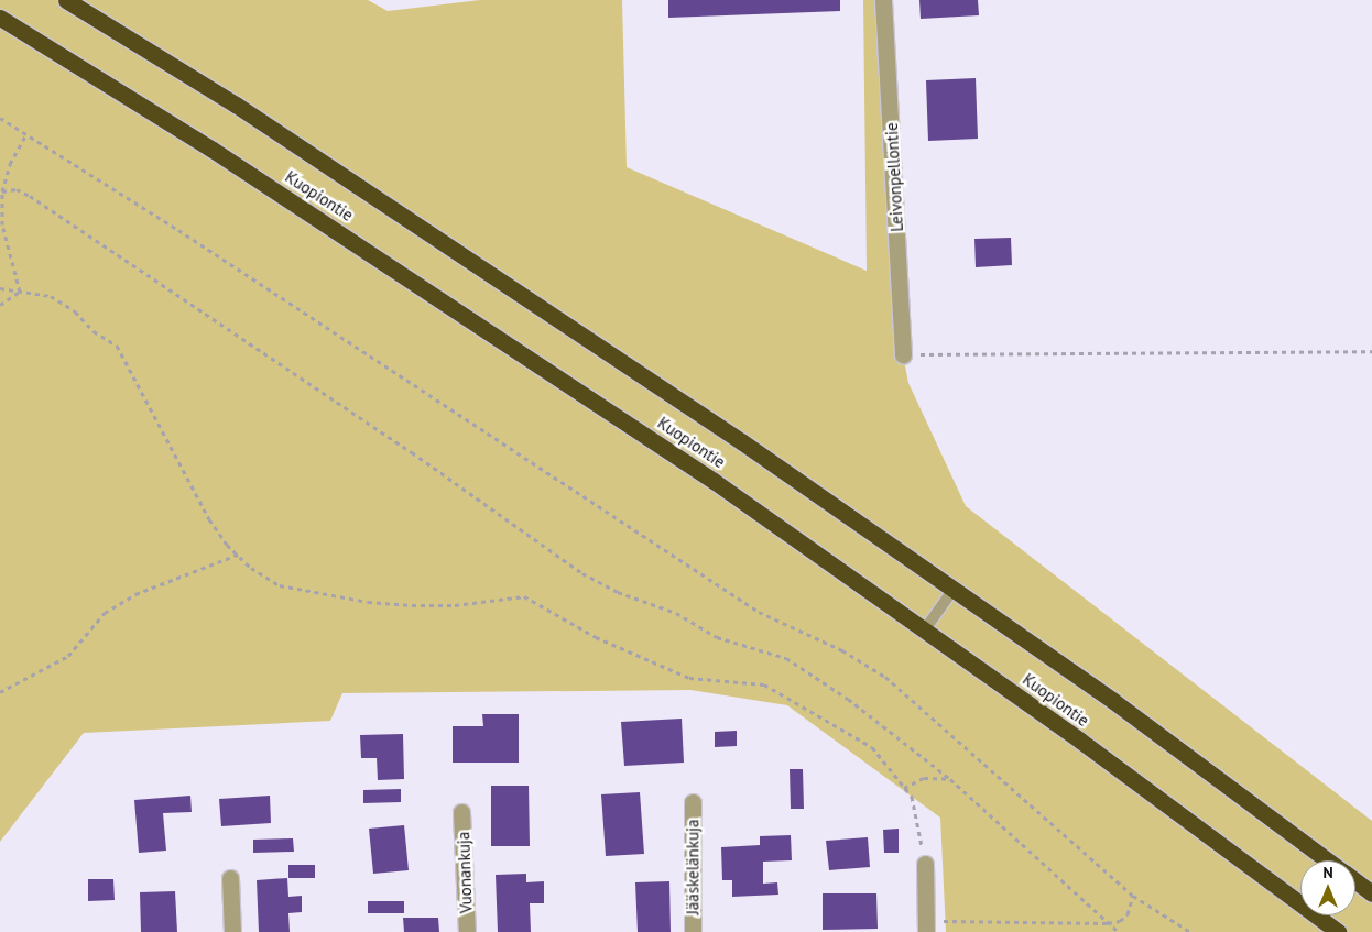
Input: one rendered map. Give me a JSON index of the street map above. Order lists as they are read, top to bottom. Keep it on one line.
{"streets":{"highway":["Kuopiontie"],"street":["Leivonpellontie","Jääskelänkuja","Vuonankuja"]},"north":"top"}
